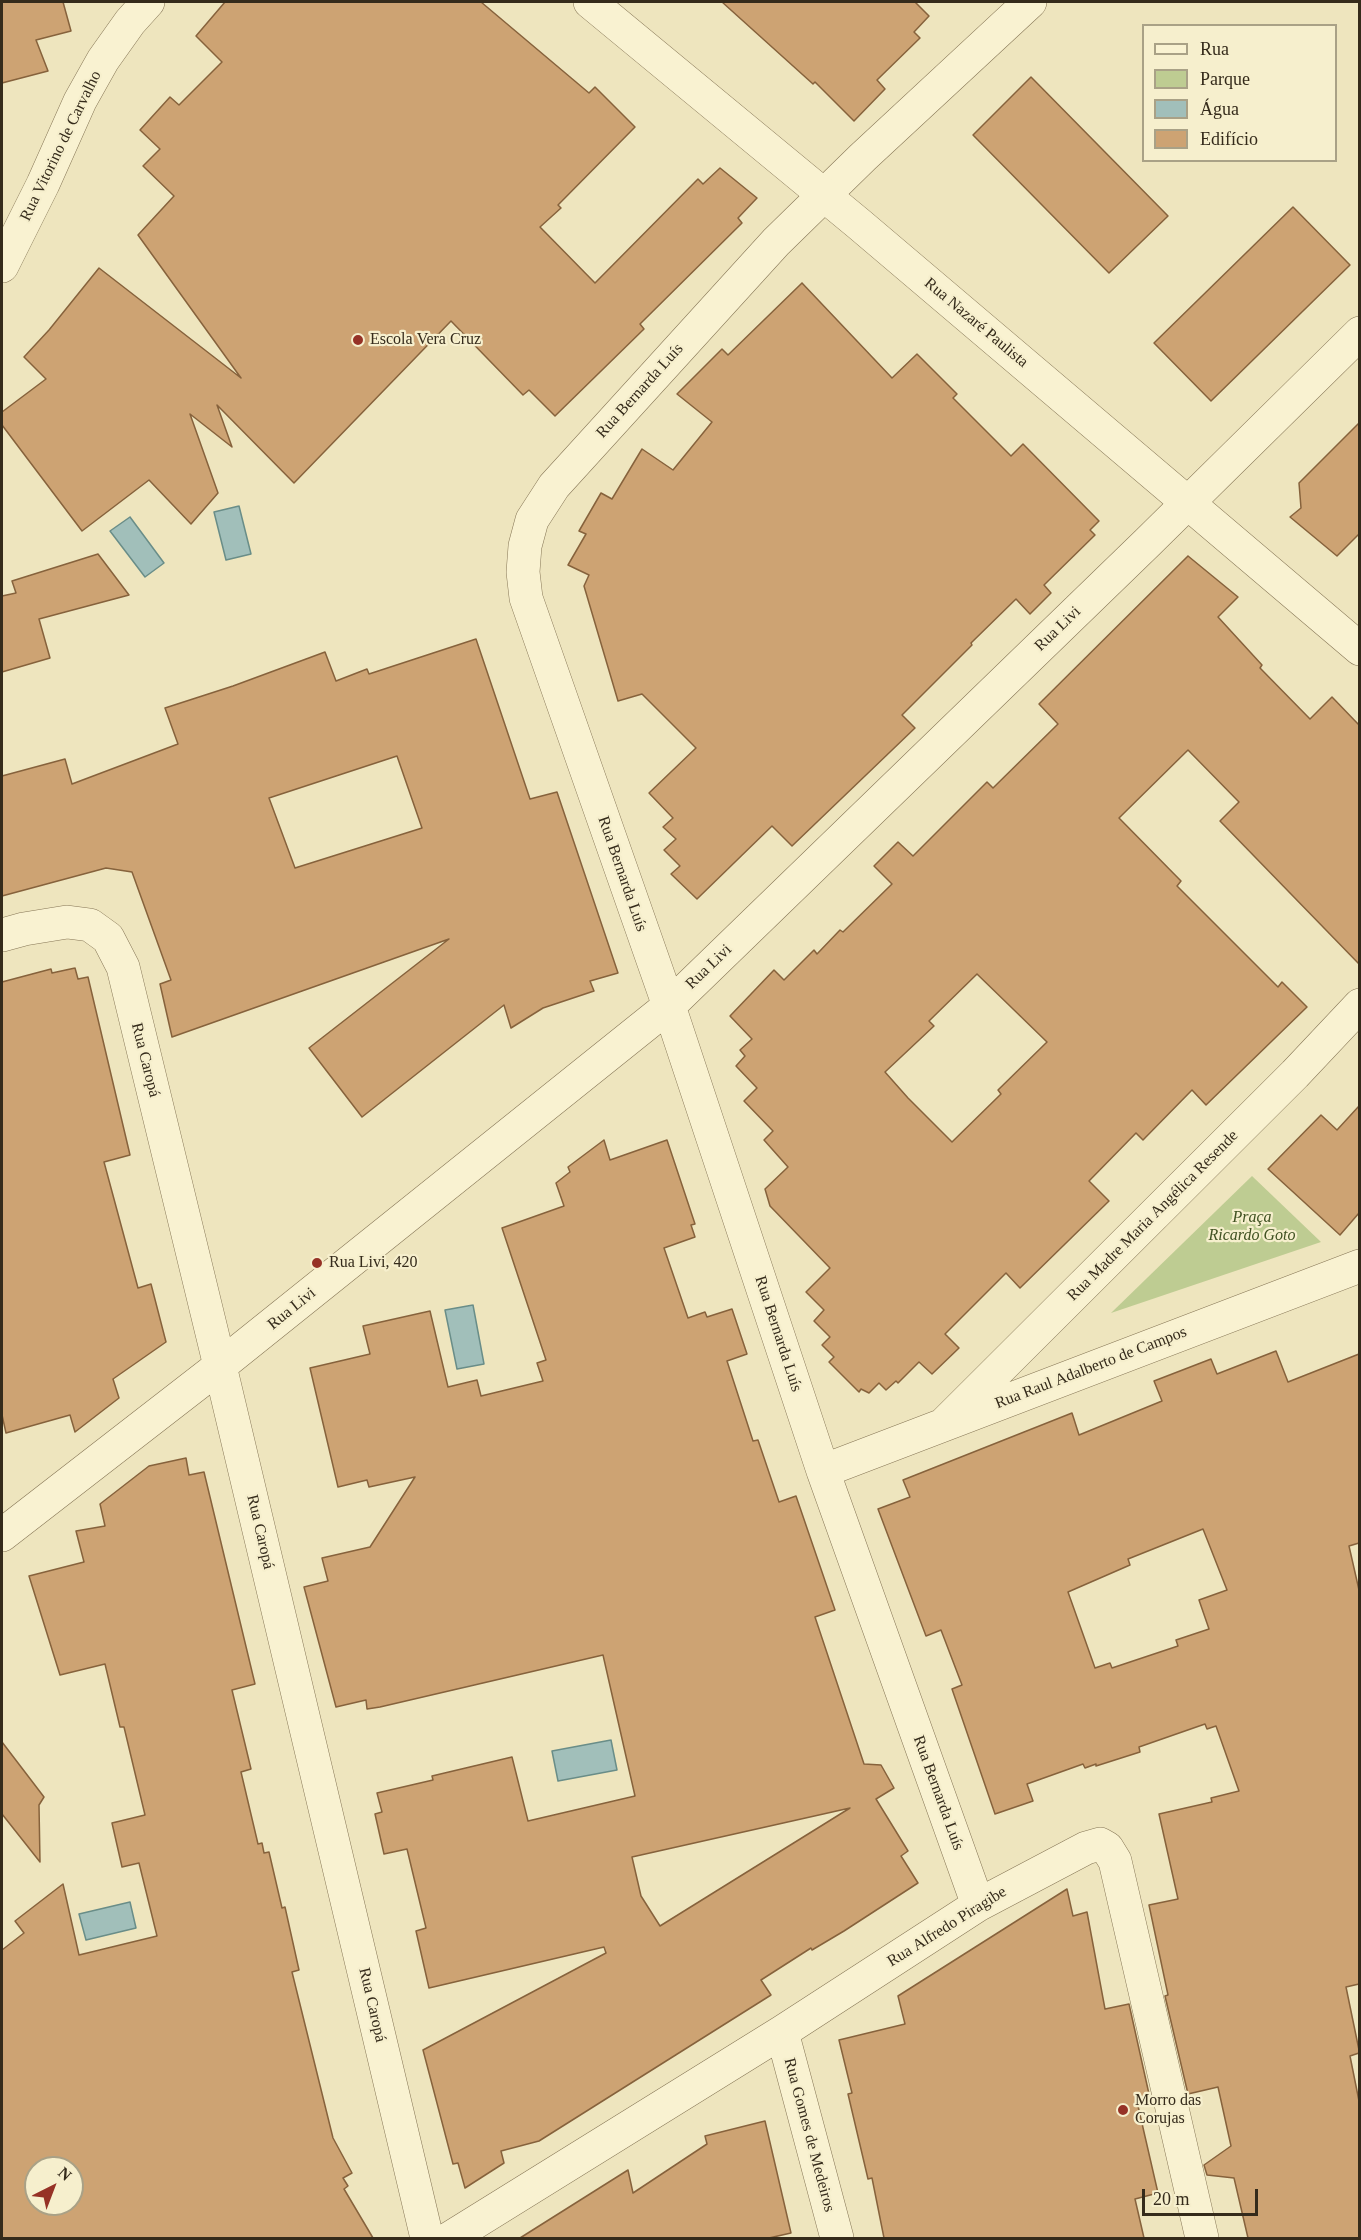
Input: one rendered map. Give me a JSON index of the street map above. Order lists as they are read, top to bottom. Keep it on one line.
{"streets":{"street":["Rua Vitorino de Carvalho","Rua Nazaré Paulista","Rua Bernarda Luís","Rua Livi","Rua Caropá","Rua Madre Maria Angélica Resende","Rua Raul Adalberto de Campos","Rua Alfredo Piragibe","Rua Gomes de Medeiros"]},"crossings":[["Rua Nazaré Paulista","Rua Bernarda Luís"],["Rua Nazaré Paulista","Rua Livi"],["Rua Bernarda Luís","Rua Livi"],["Rua Bernarda Luís","Rua Raul Adalberto de Campos"],["Rua Bernarda Luís","Rua Alfredo Piragibe"],["Rua Livi","Rua Caropá"],["Rua Madre Maria Angélica Resende","Rua Raul Adalberto de Campos"],["Rua Alfredo Piragibe","Rua Gomes de Medeiros"]],"parks":["Praça Ricardo Goto"],"places":["Escola Vera Cruz","Rua Livi, 420","Morro das Corujas"],"legend":["Rua","Parque","Água","Edifício"],"scale_bar":"20 m","north":"top right"}
